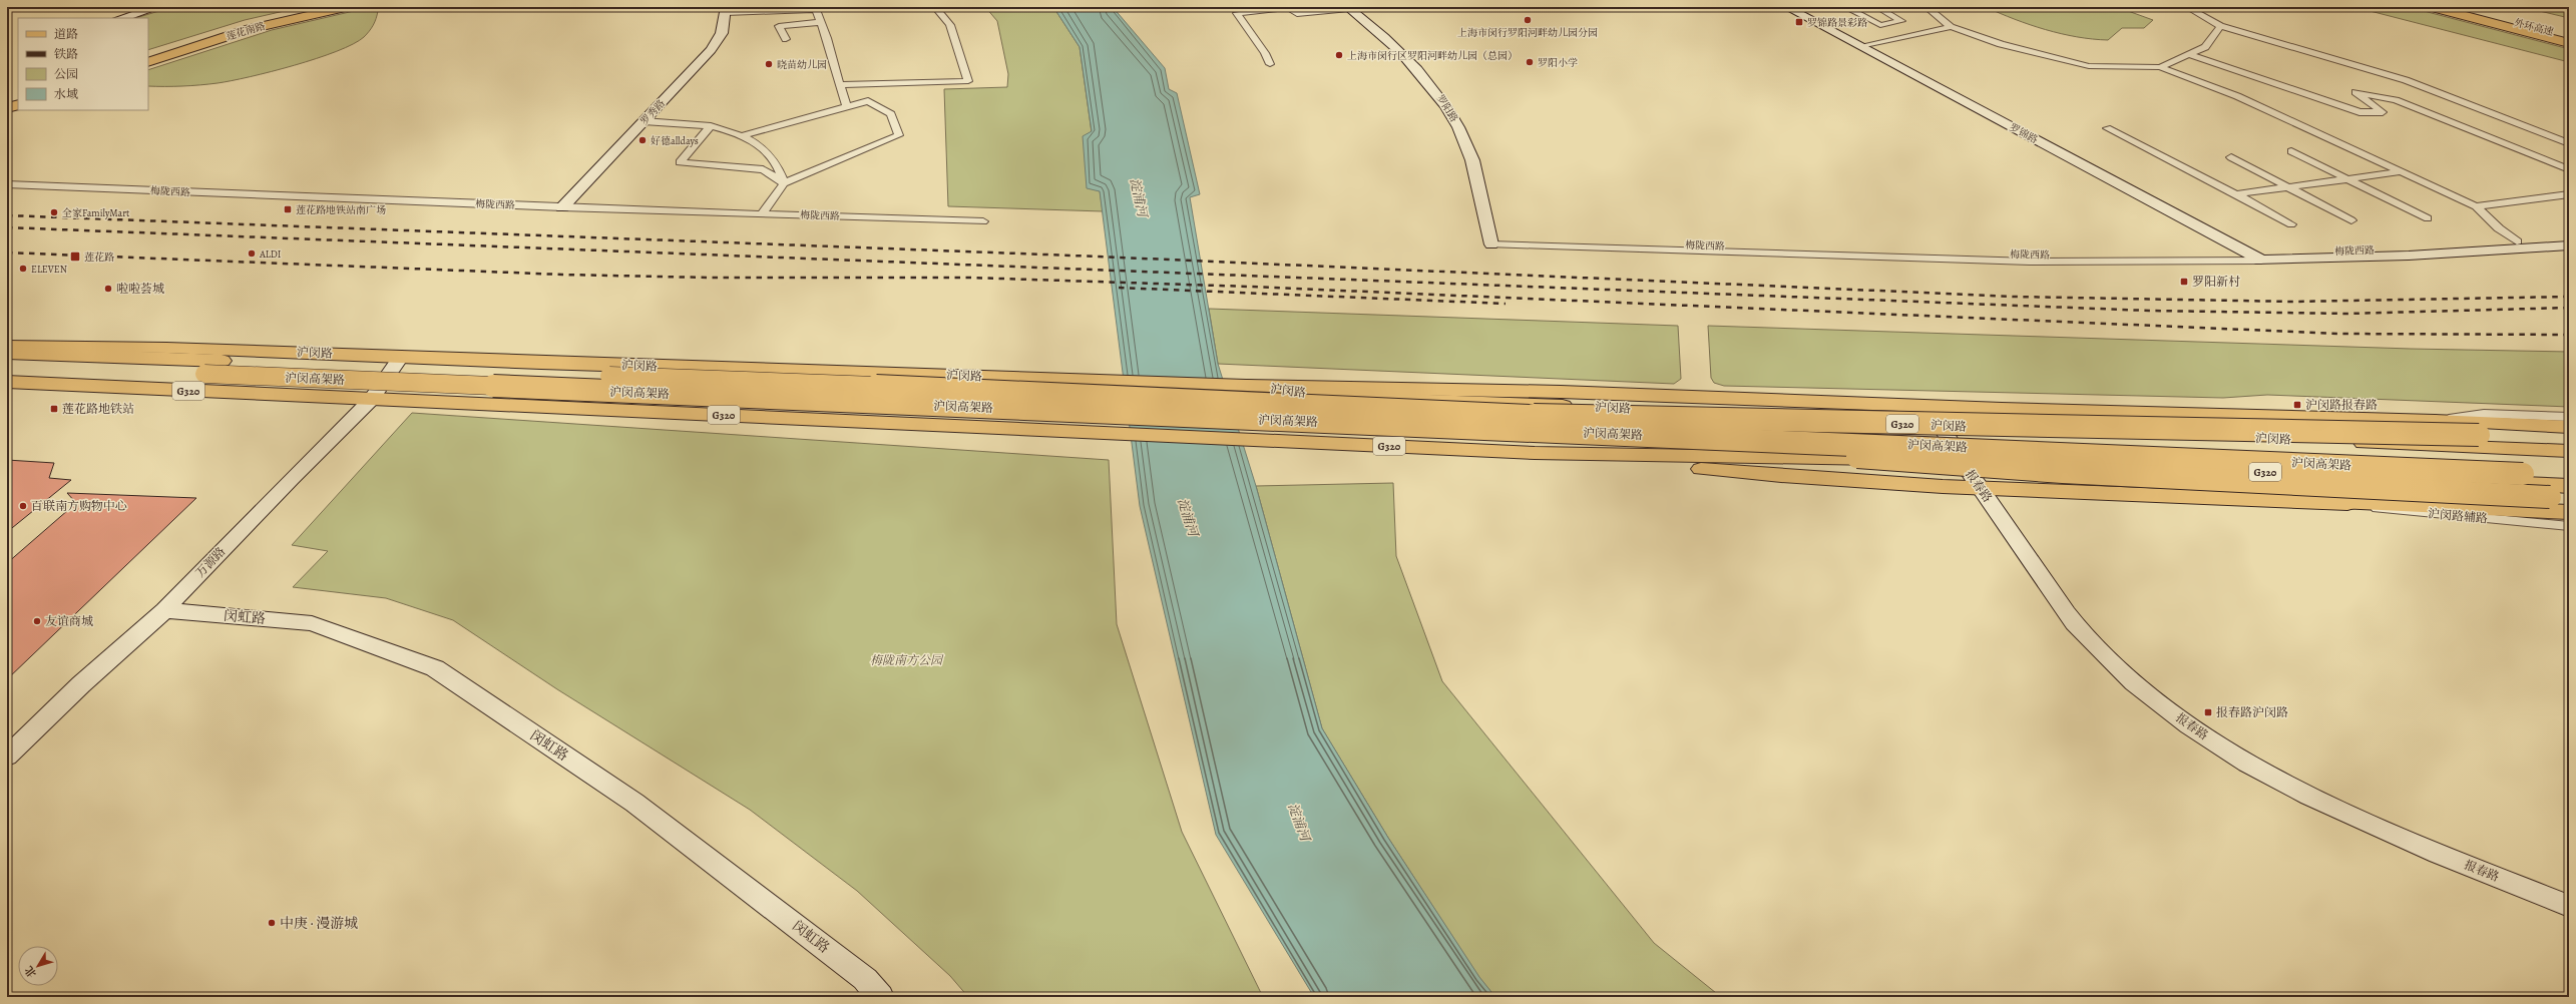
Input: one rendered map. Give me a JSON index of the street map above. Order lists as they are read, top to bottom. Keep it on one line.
{"streets":{"highway":["外环高速","沪闵路","沪闵高架路","G320"],"main road":["莲花南路"],"street":["罗阳路","罗秀路","罗锦路","梅陇西路","报春路","沪闵路辅路","万源路","闵虹路"]},"crossings":[["罗阳路","梅陇西路"],["罗秀路","梅陇西路"],["罗锦路","梅陇西路"],["沪闵路","沪闵高架路"],["沪闵路","报春路"],["沪闵路","万源路"],["G320","报春路"],["G320","万源路"],["万源路","闵虹路"]],"water":["淀浦河"],"parks":["梅陇南方公园"],"places":{"other":["上海市闵行罗阳河畔幼儿园分园","上海市闵行区罗阳河畔幼儿园（总园）","罗阳小学","晓苗幼儿园","好德alldays","全家FamilyMart","ALDI","ELEVEN","啦啦荟城","百联南方购物中心","友谊商城","中庚 · 漫游城"],"transit":["罗锦路景彩路","莲花路地铁站南广场","莲花路","罗阳新村","沪闵路报春路","莲花路地铁站","报春路沪闵路"]},"legend":["道路","铁路","公园","水域"],"north":"bottom left"}
